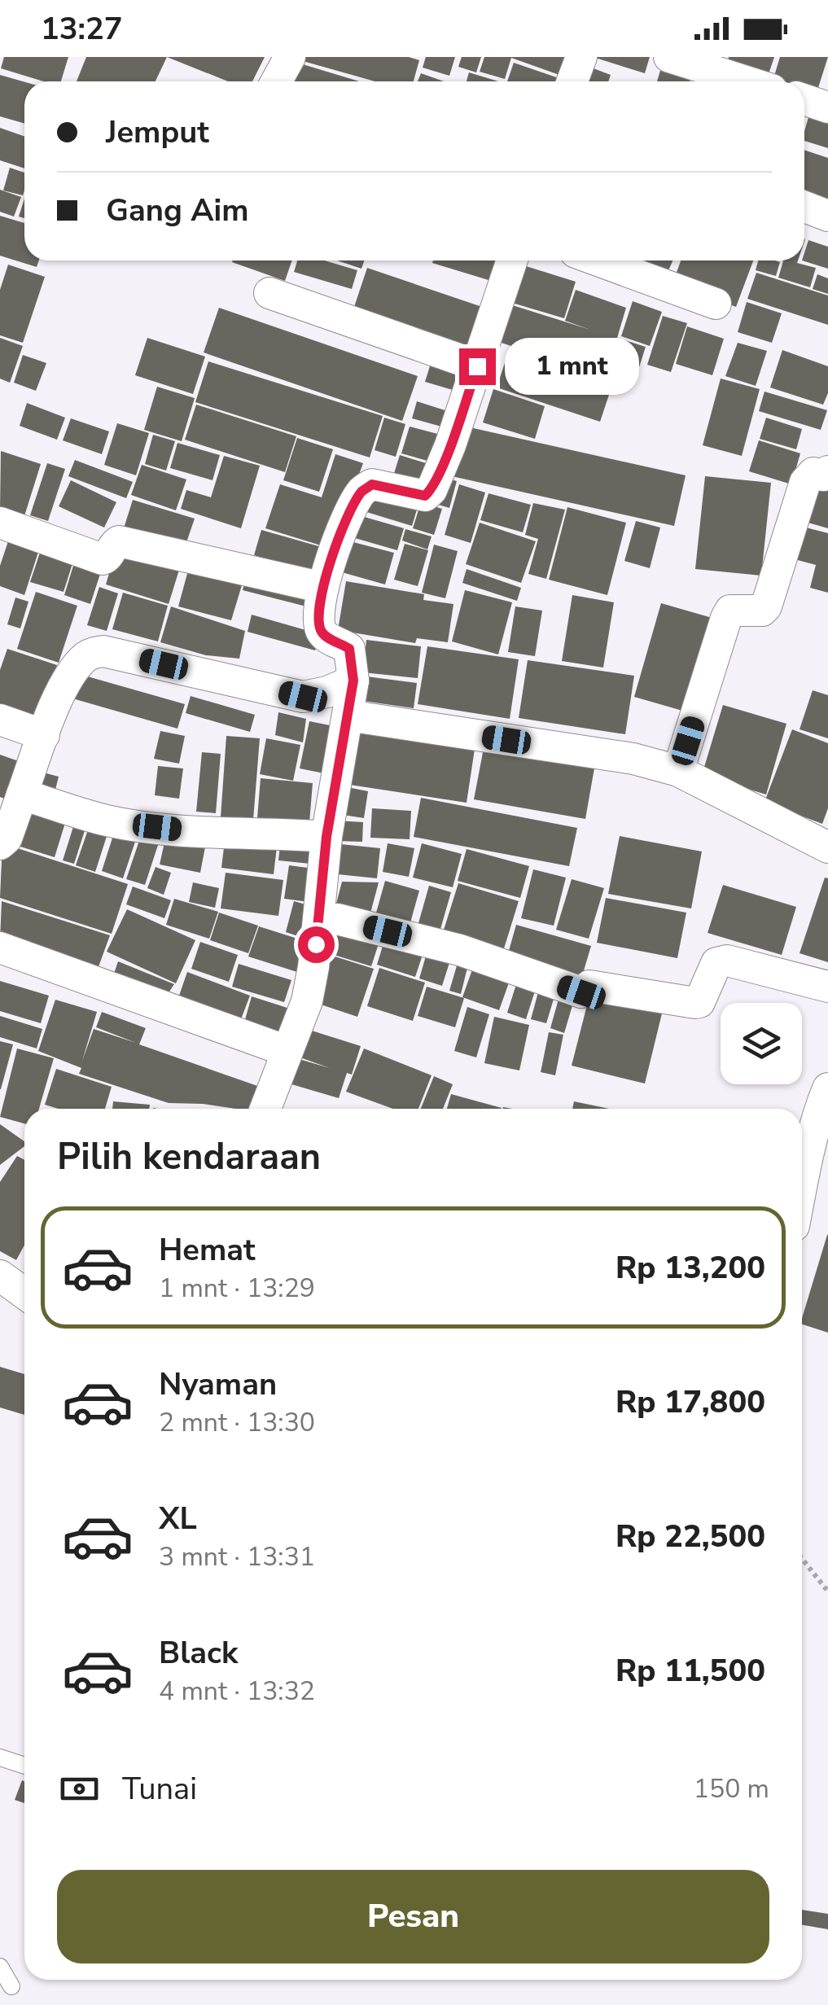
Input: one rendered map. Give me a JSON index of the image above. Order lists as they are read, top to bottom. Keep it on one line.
{"page":{"status":"13:27","banner":["Jemput","Gang Aim"],"bubble":"1 mnt","heading":"Pilih kendaraan","list":[{"name":"Hemat","note":"1 mnt · 13:29","value":"Rp 13,200"},{"name":"Nyaman","note":"2 mnt · 13:30","value":"Rp 17,800"},{"name":"XL","note":"3 mnt · 13:31","value":"Rp 22,500"},{"name":"Black","note":"4 mnt · 13:32","value":"Rp 11,500"}],"pay":["Tunai","150 m"],"buttons":"Pesan"}}
